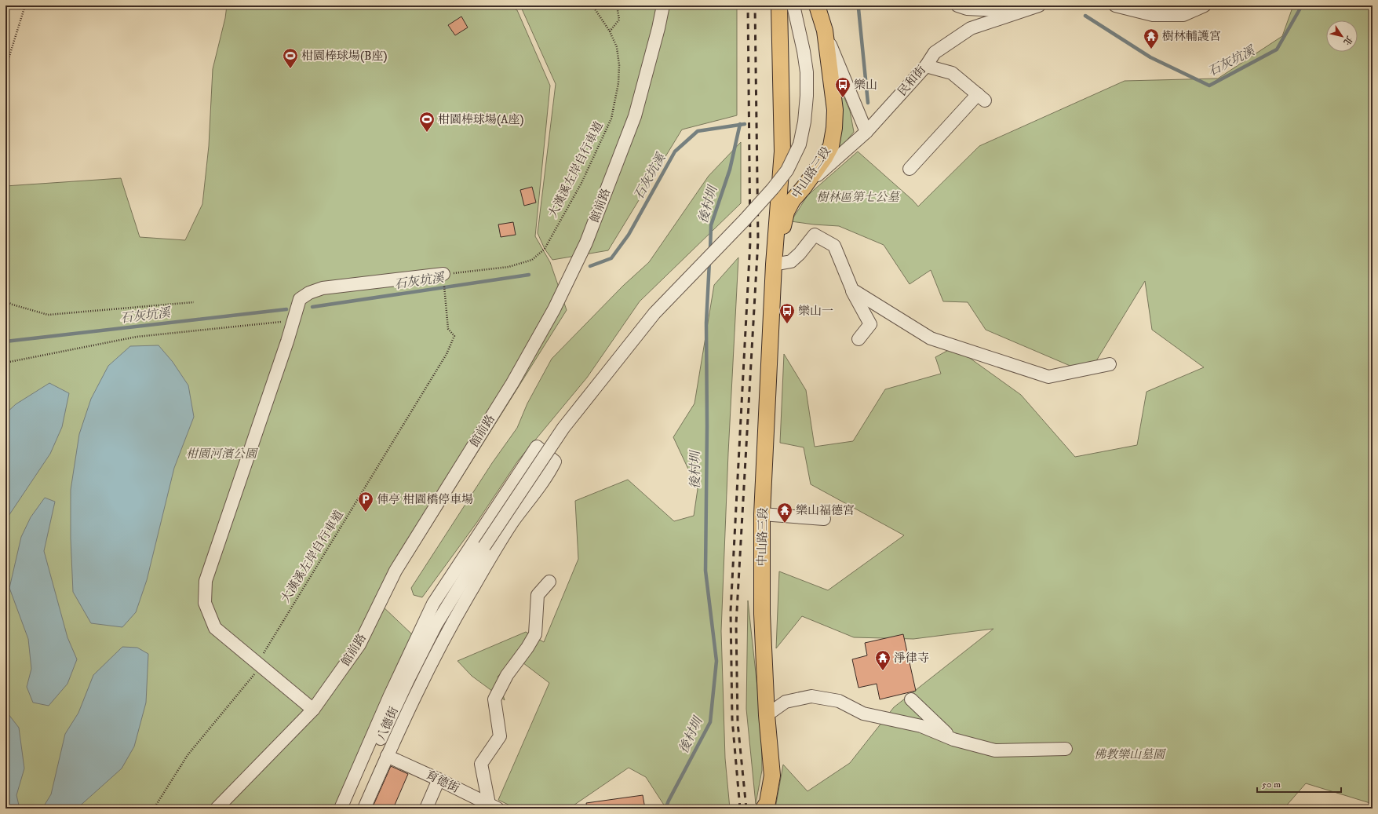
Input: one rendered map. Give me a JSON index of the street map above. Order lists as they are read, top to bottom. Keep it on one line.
{"streets":{"main road":["中山路三段"],"street":["民和街","館前路","八德街","育德街"],"path":["大漢溪左岸自行車道"]},"crossings":[["民和街","中山路三段"]],"water":["石灰坑溪","後村圳"],"parks":["樹林區第七公墓","柑園河濱公園","佛教樂山墓園"],"places":{"temple":["樹林輔護宮","樂山福德宮","淨律寺"],"sports":["柑園棒球場(B座)","柑園棒球場(A座)"],"bus stop":["樂山","樂山一"],"parking":["俥亭 柑園橋停車場"]},"scale_bar":"50 m","north":"bottom right"}
